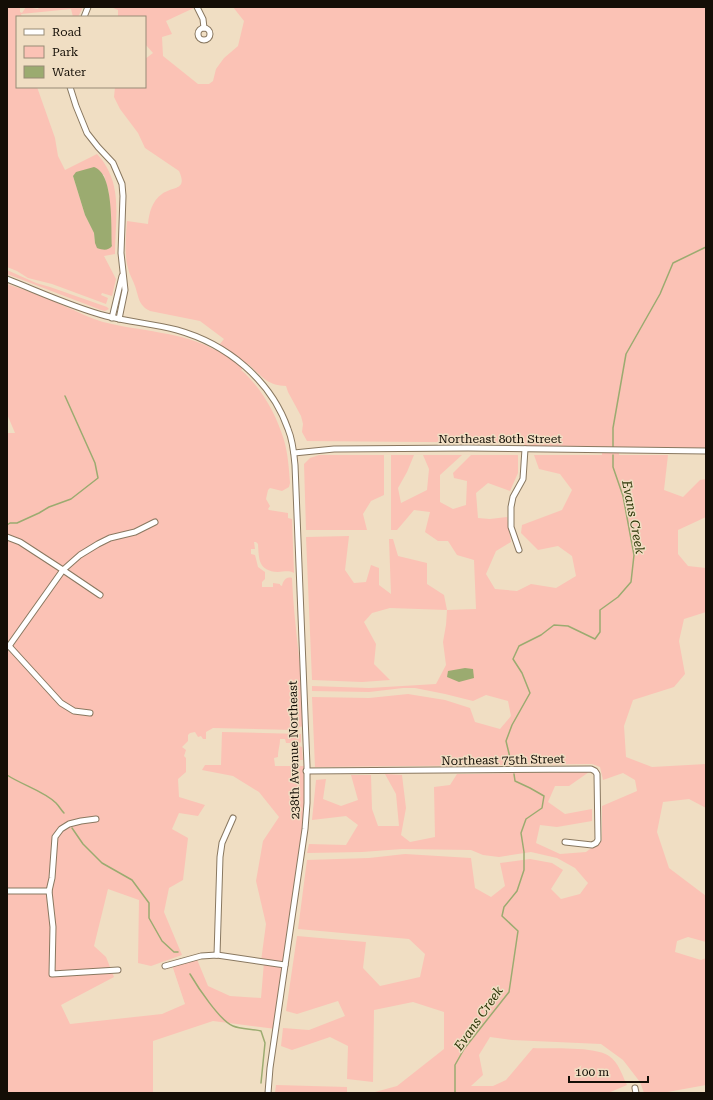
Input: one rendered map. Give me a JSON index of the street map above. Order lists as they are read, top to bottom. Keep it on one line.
{"streets":{"street":["Northeast 80th Street","238th Avenue Northeast","Northeast 75th Street"]},"crossings":[["Northeast 80th Street","238th Avenue Northeast"],["238th Avenue Northeast","Northeast 75th Street"]],"water":["Evans Creek"],"legend":["Road","Park","Water"],"scale_bar":"100 m"}
